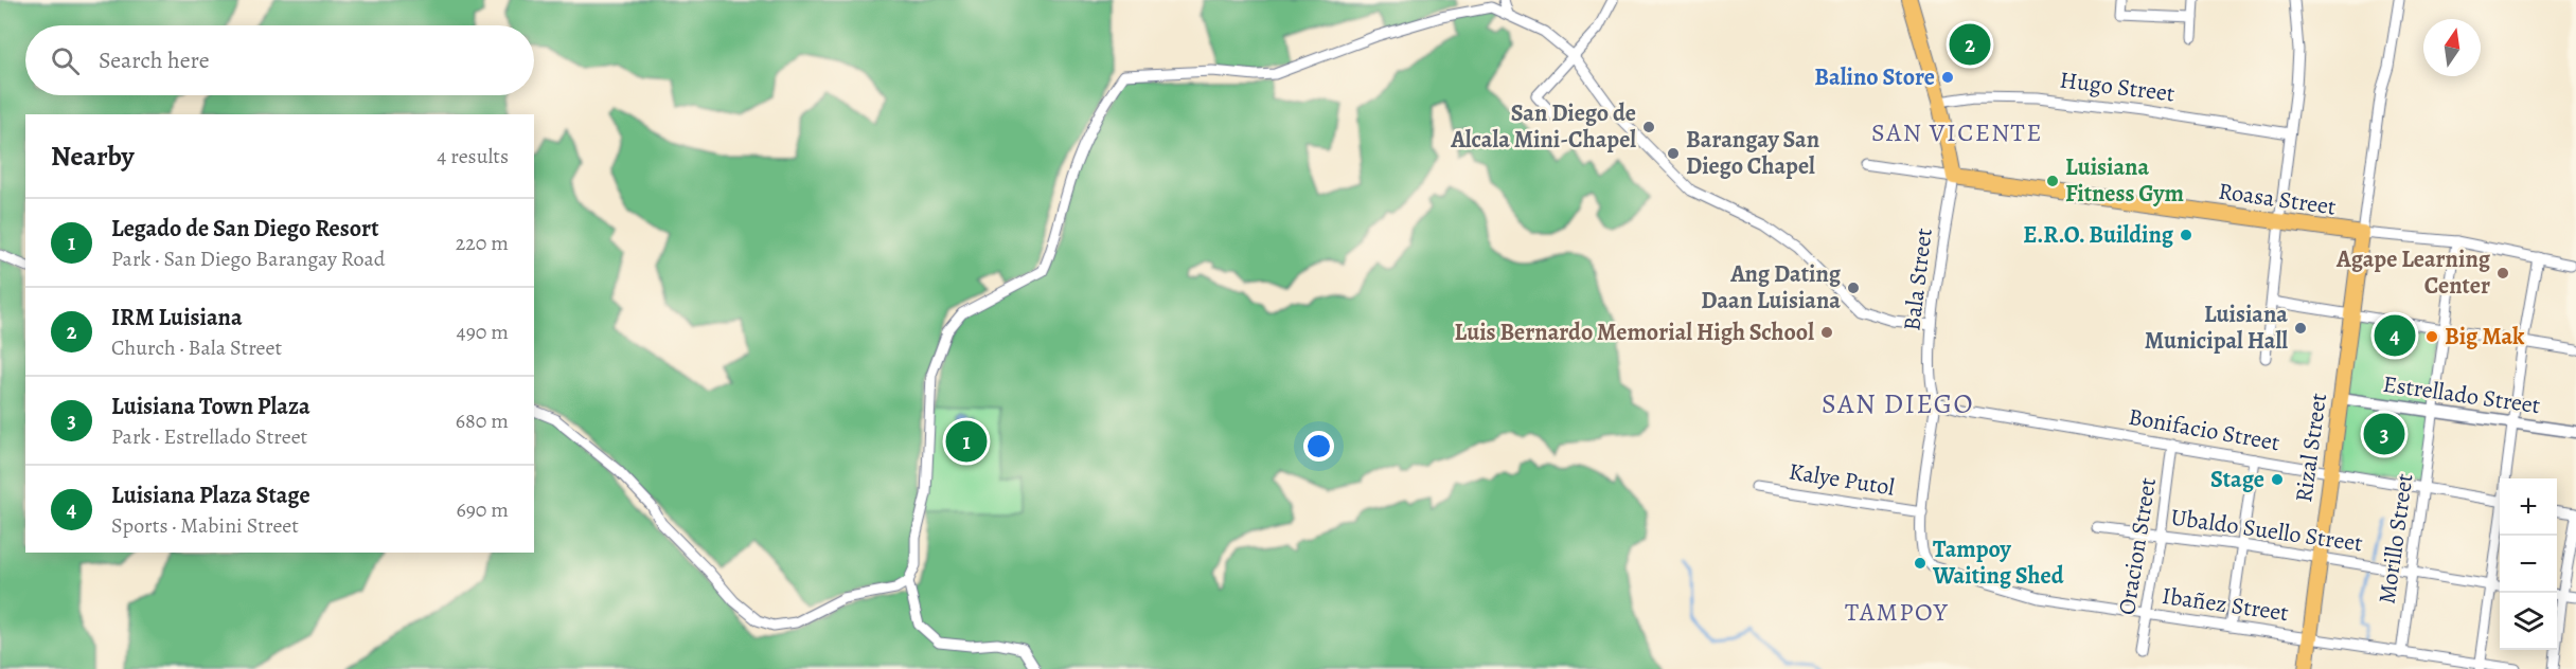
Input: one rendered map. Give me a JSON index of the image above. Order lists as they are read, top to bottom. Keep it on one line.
{"streets":{"main road":["Roasa Street","Bala Street","Rizal Street"],"street":["Hugo Street","Estrellado Street","Bonifacio Street","Kalye Putol","Ubaldo Suello Street","Morillo Street","Oracion Street","Ibañez Street"]},"crossings":[["Hugo Street","Bala Street"],["Roasa Street","Bala Street"],["Roasa Street","Rizal Street"],["Roasa Street","Morillo Street"],["Bala Street","Bonifacio Street"],["Bala Street","Kalye Putol"],["Bala Street","Ibañez Street"],["Estrellado Street","Rizal Street"],["Estrellado Street","Morillo Street"],["Bonifacio Street","Rizal Street"],["Bonifacio Street","Morillo Street"],["Bonifacio Street","Oracion Street"],["Rizal Street","Ubaldo Suello Street"],["Rizal Street","Ibañez Street"],["Ubaldo Suello Street","Morillo Street"],["Ubaldo Suello Street","Oracion Street"],["Morillo Street","Ibañez Street"],["Oracion Street","Ibañez Street"]],"districts":["SAN VICENTE","SAN DIEGO","TAMPOY"],"places":["Balino Store","San Diego de Alcala Mini-Chapel","Barangay San Diego Chapel","Luisiana Fitness Gym","E.R.O. Building","Agape Learning Center","Ang Dating Daan Luisiana","Luisiana Municipal Hall","Luis Bernardo Memorial High School","Big Mak","Stage","Tampoy Waiting Shed"],"north":"top","page":{"pins":["2","4","3","1"],"search":"Search here","heading":["Nearby","4 results"],"list":[{"mark":"1","name":"Legado de San Diego Resort","note":"Park · San Diego Barangay Road","value":"220 m"},{"mark":"2","name":"IRM Luisiana","note":"Church · Bala Street","value":"490 m"},{"mark":"3","name":"Luisiana Town Plaza","note":"Park · Estrellado Street","value":"680 m"},{"mark":"4","name":"Luisiana Plaza Stage","note":"Sports · Mabini Street","value":"690 m"}],"map_buttons":["+","−"]}}
